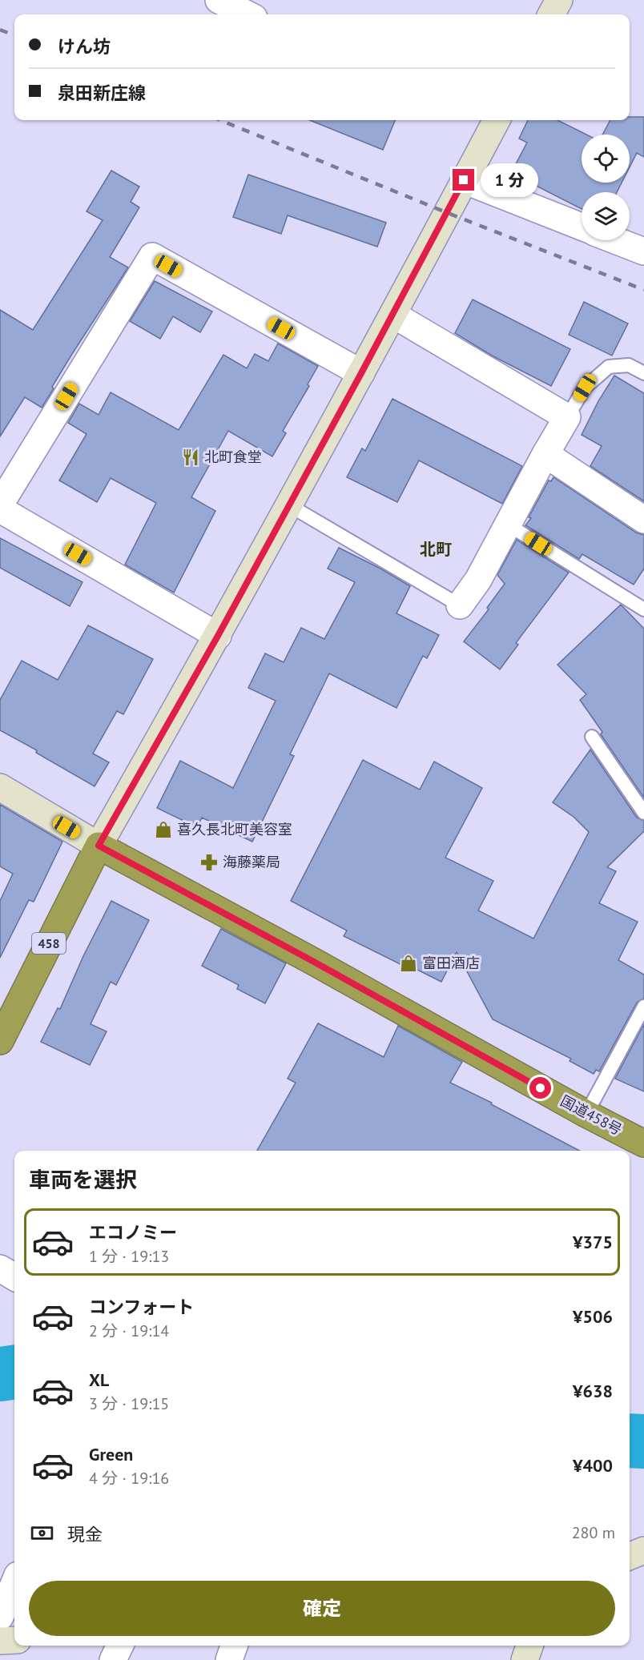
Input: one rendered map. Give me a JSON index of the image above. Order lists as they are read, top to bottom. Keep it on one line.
{"streets":{"highway":["458","国道458号"]},"crossings":[["458","国道458号"]],"districts":["北町"],"places":{"restaurant":["北町食堂"],"shop":["喜久長北町美容室","富田酒店"],"pharmacy":["海藤薬局"]},"page":{"banner":["けん坊","泉田新庄線"],"bubble":"1 分","heading":"車両を選択","list":[{"name":"エコノミー","note":"1 分 · 19:13","value":"¥375"},{"name":"コンフォート","note":"2 分 · 19:14","value":"¥506"},{"name":"XL","note":"3 分 · 19:15","value":"¥638"},{"name":"Green","note":"4 分 · 19:16","value":"¥400"}],"pay":["現金","280 m"],"buttons":"確定"}}
